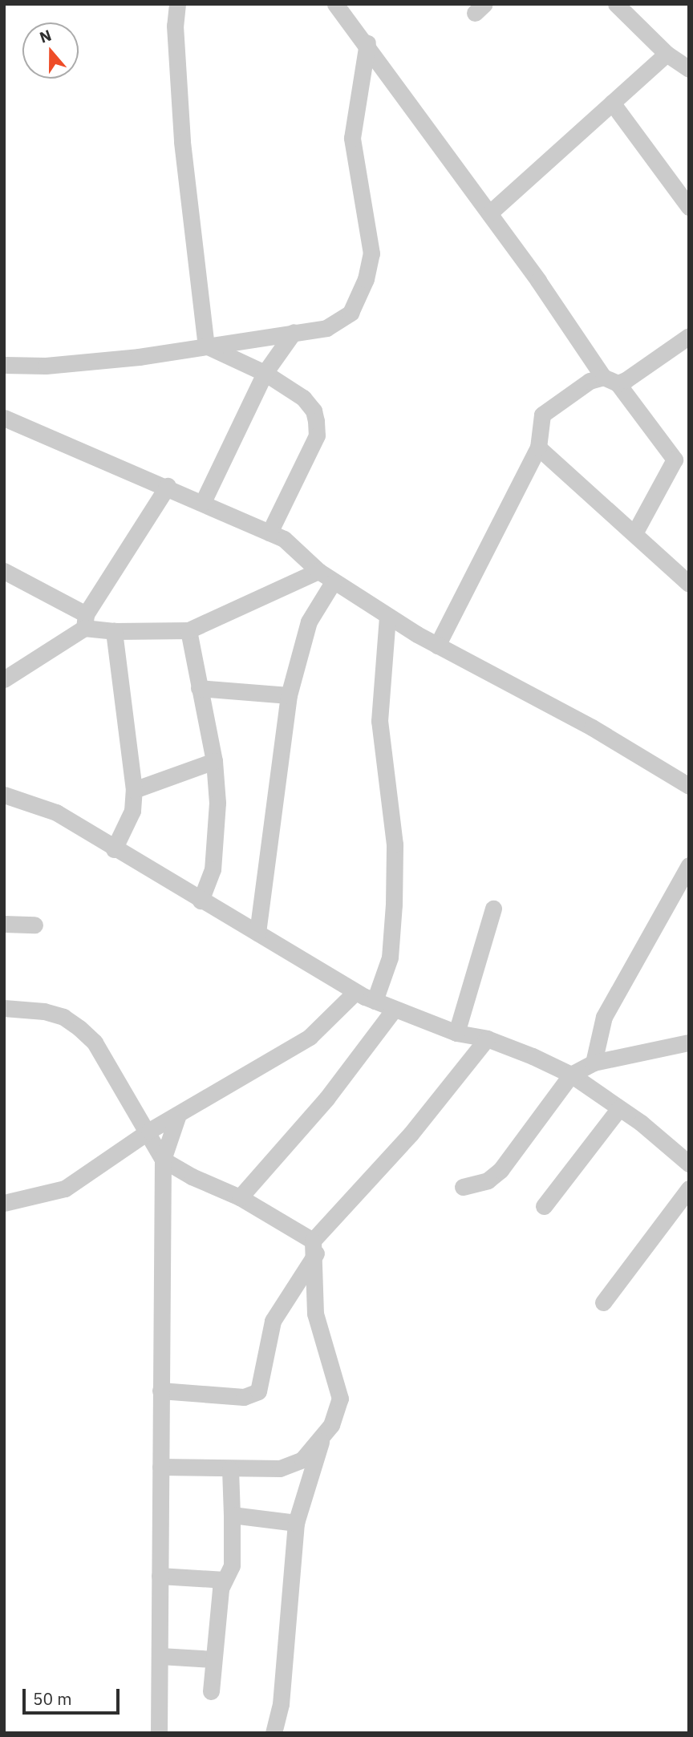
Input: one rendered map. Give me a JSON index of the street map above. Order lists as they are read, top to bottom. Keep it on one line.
{"scale_bar":"50 m","north":"top"}
